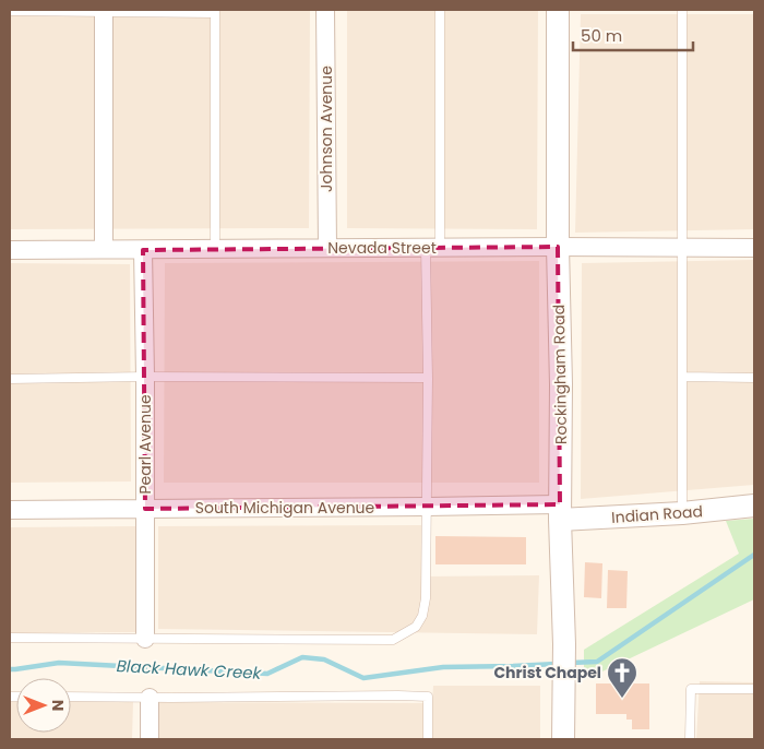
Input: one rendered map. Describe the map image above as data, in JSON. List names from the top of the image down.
{
  "streets": {
    "street": [
      "Johnson Avenue",
      "Nevada Street",
      "Rockingham Road",
      "Pearl Avenue",
      "South Michigan Avenue",
      "Indian Road"
    ]
  },
  "crossings": [
    ["Johnson Avenue", "Nevada Street"],
    ["Nevada Street", "Rockingham Road"],
    ["Nevada Street", "Pearl Avenue"],
    ["Rockingham Road", "South Michigan Avenue"],
    ["Rockingham Road", "Indian Road"],
    ["Pearl Avenue", "South Michigan Avenue"],
    ["South Michigan Avenue", "Indian Road"]
  ],
  "water": ["Black Hawk Creek"],
  "places": {
    "church": ["Christ Chapel"]
  },
  "scale_bar": "50 m",
  "north": "right"
}
